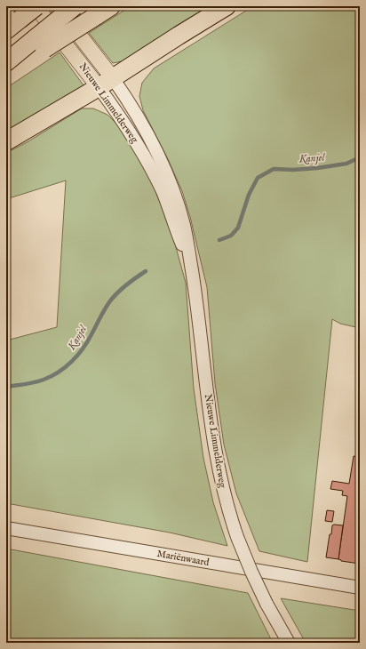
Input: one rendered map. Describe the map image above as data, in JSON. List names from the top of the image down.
{
  "streets": {
    "main road": ["Nieuwe Limmelderweg"],
    "street": ["Mariënwaard"]
  },
  "water": ["Kanjel"]
}
